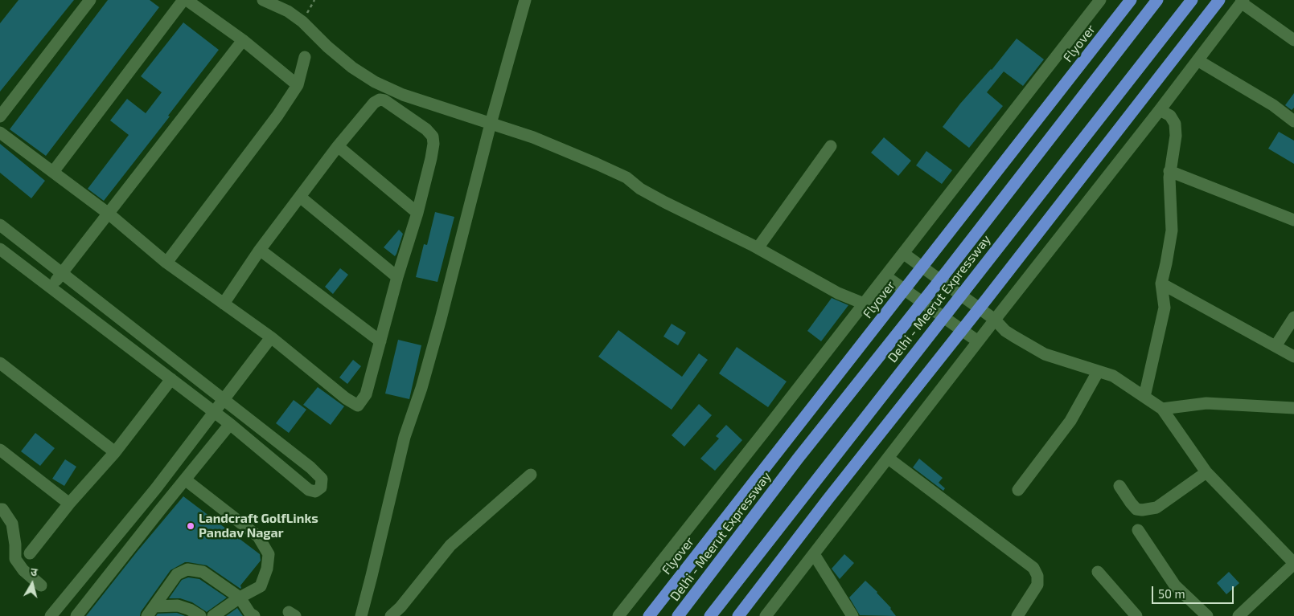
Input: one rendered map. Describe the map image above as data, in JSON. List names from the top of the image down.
{
  "streets": {
    "highway": ["Flyover", "Delhi - Meerut Expressway"]
  },
  "places": ["Landcraft GolfLinks Pandav Nagar"],
  "scale_bar": "50 m",
  "north": "top"
}
